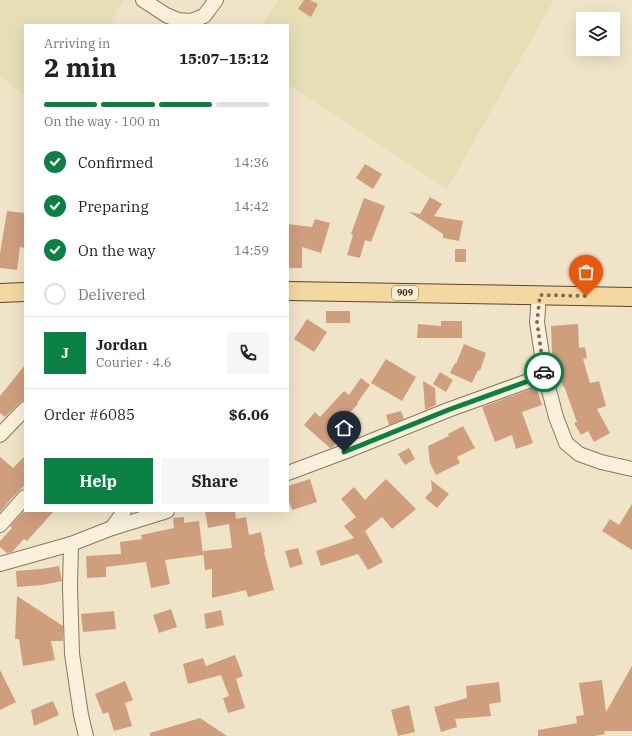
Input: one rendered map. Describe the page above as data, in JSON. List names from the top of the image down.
{
  "streets": {
    "main road": ["909"]
  },
  "page": {
    "heading": ["2 min", "Arriving in", "15:07–15:12"],
    "panel": [
      "Jordan",
      "Courier · 4.6",
      "Order #6085",
      "$6.06"
    ],
    "bar": "On the way · 100 m",
    "list": [
      ["Confirmed", "14:36"],
      ["Preparing", "14:42"],
      ["On the way", "14:59"],
      "Delivered"
    ],
    "round": "J",
    "buttons": ["Help", "Share"]
  }
}
